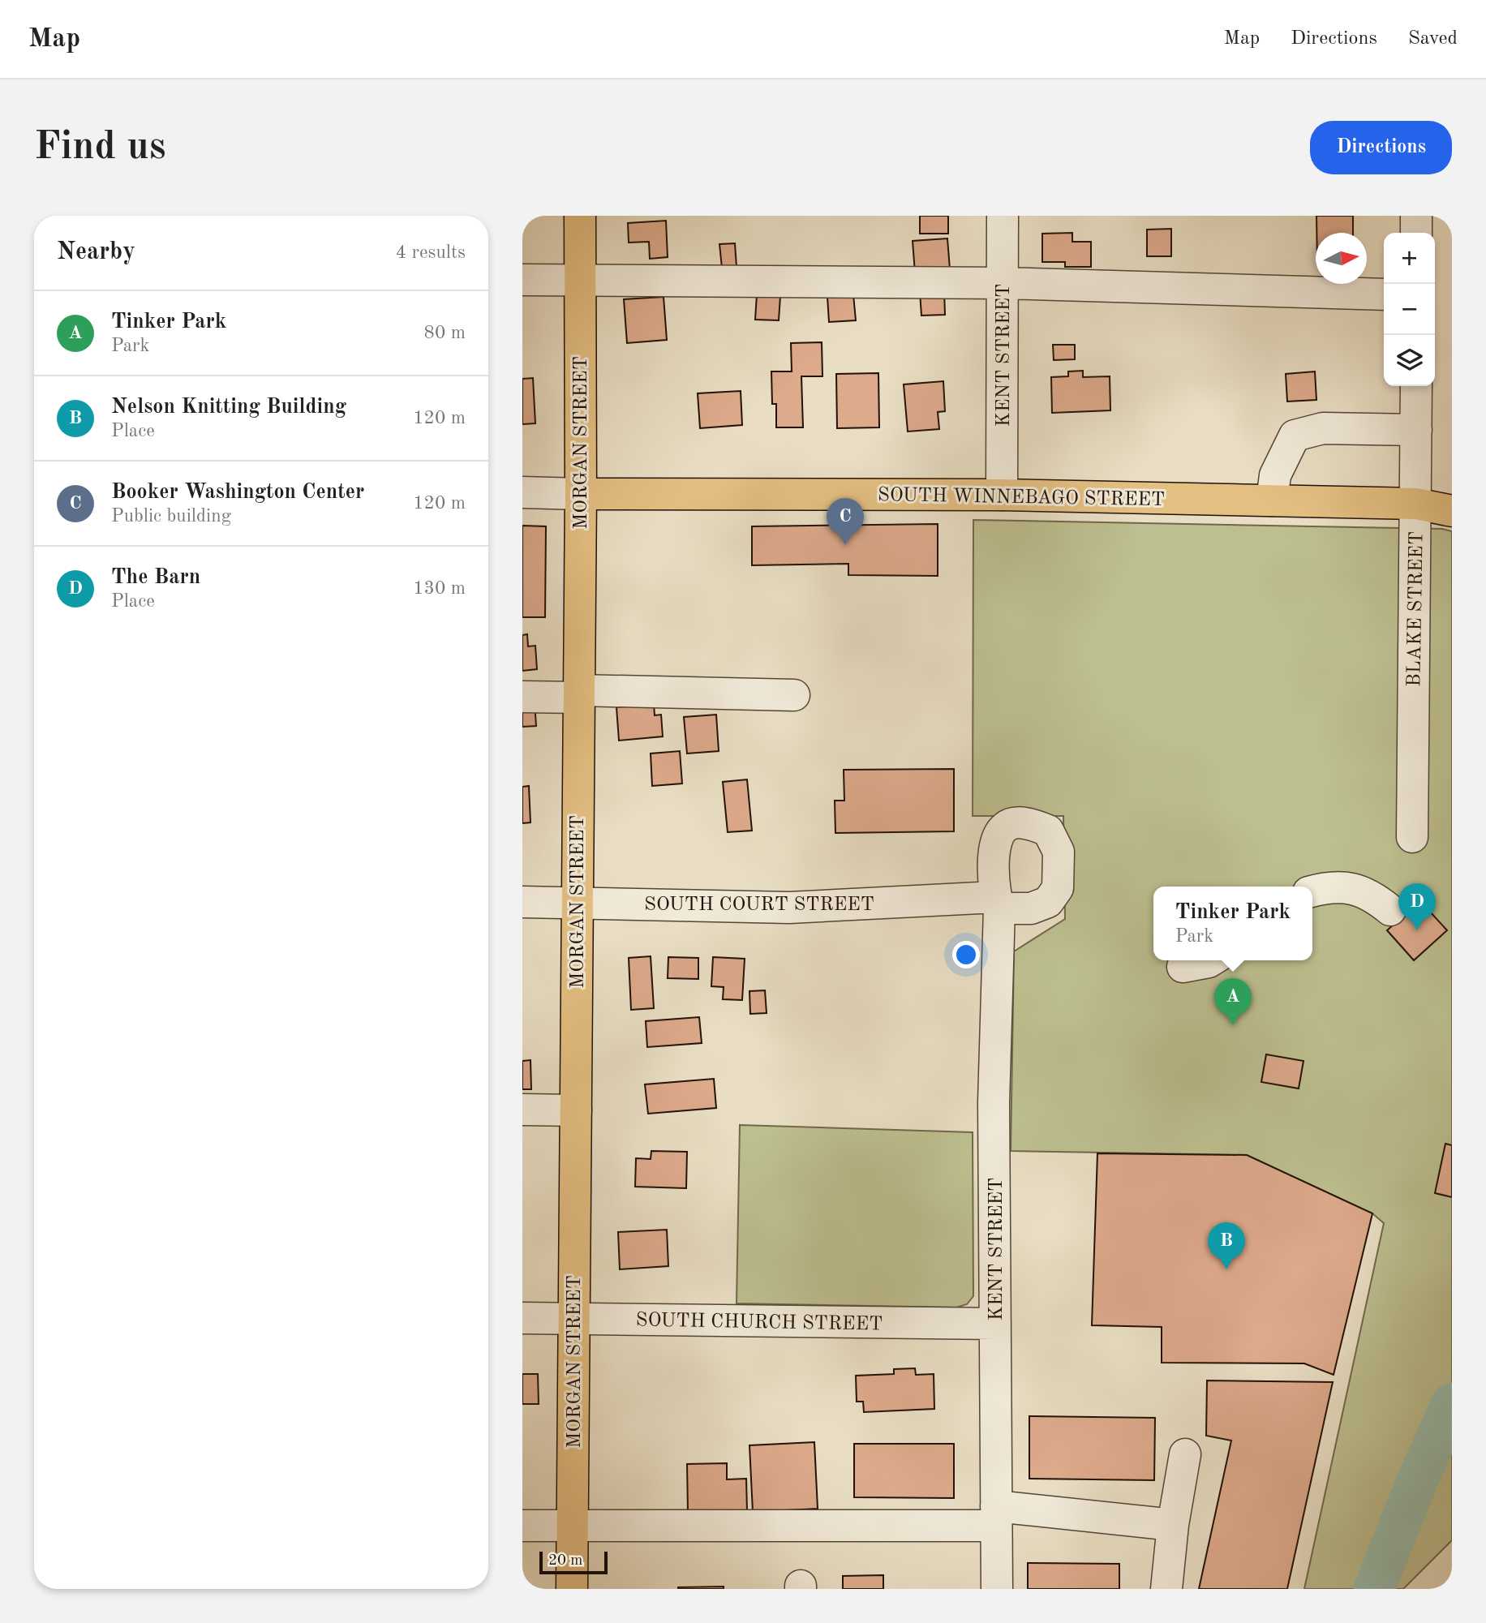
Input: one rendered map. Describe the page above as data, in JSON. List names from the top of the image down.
{
  "streets": {
    "main road": ["MORGAN STREET", "SOUTH WINNEBAGO STREET"],
    "street": [
      "KENT STREET",
      "BLAKE STREET",
      "SOUTH COURT STREET",
      "SOUTH CHURCH STREET"
    ]
  },
  "crossings": [
    ["KENT STREET", "SOUTH WINNEBAGO STREET"],
    ["KENT STREET", "SOUTH COURT STREET"],
    ["KENT STREET", "SOUTH CHURCH STREET"],
    ["MORGAN STREET", "SOUTH WINNEBAGO STREET"],
    ["MORGAN STREET", "SOUTH COURT STREET"],
    ["MORGAN STREET", "SOUTH CHURCH STREET"],
    ["SOUTH WINNEBAGO STREET", "BLAKE STREET"]
  ],
  "scale_bar": "20 m",
  "north": "right",
  "page": {
    "header": "Map",
    "nav": ["Map", "Directions", "Saved"],
    "buttons": "Directions",
    "title": "Find us",
    "heading": ["Nearby", "4 results"],
    "map_buttons": ["+", "−"],
    "list": [
      {
        "mark": "A",
        "name": "Tinker Park",
        "note": "Park",
        "value": "80 m"
      },
      {
        "mark": "B",
        "name": "Nelson Knitting Building",
        "note": "Place",
        "value": "120 m"
      },
      {
        "mark": "C",
        "name": "Booker Washington Center",
        "note": "Public building",
        "value": "120 m"
      },
      {
        "mark": "D",
        "name": "The Barn",
        "note": "Place",
        "value": "130 m"
      }
    ],
    "pins": [
      "C",
      "D",
      "A",
      "B"
    ],
    "popup": ["Tinker Park", "Park"],
    "scale": "20 m"
  }
}
